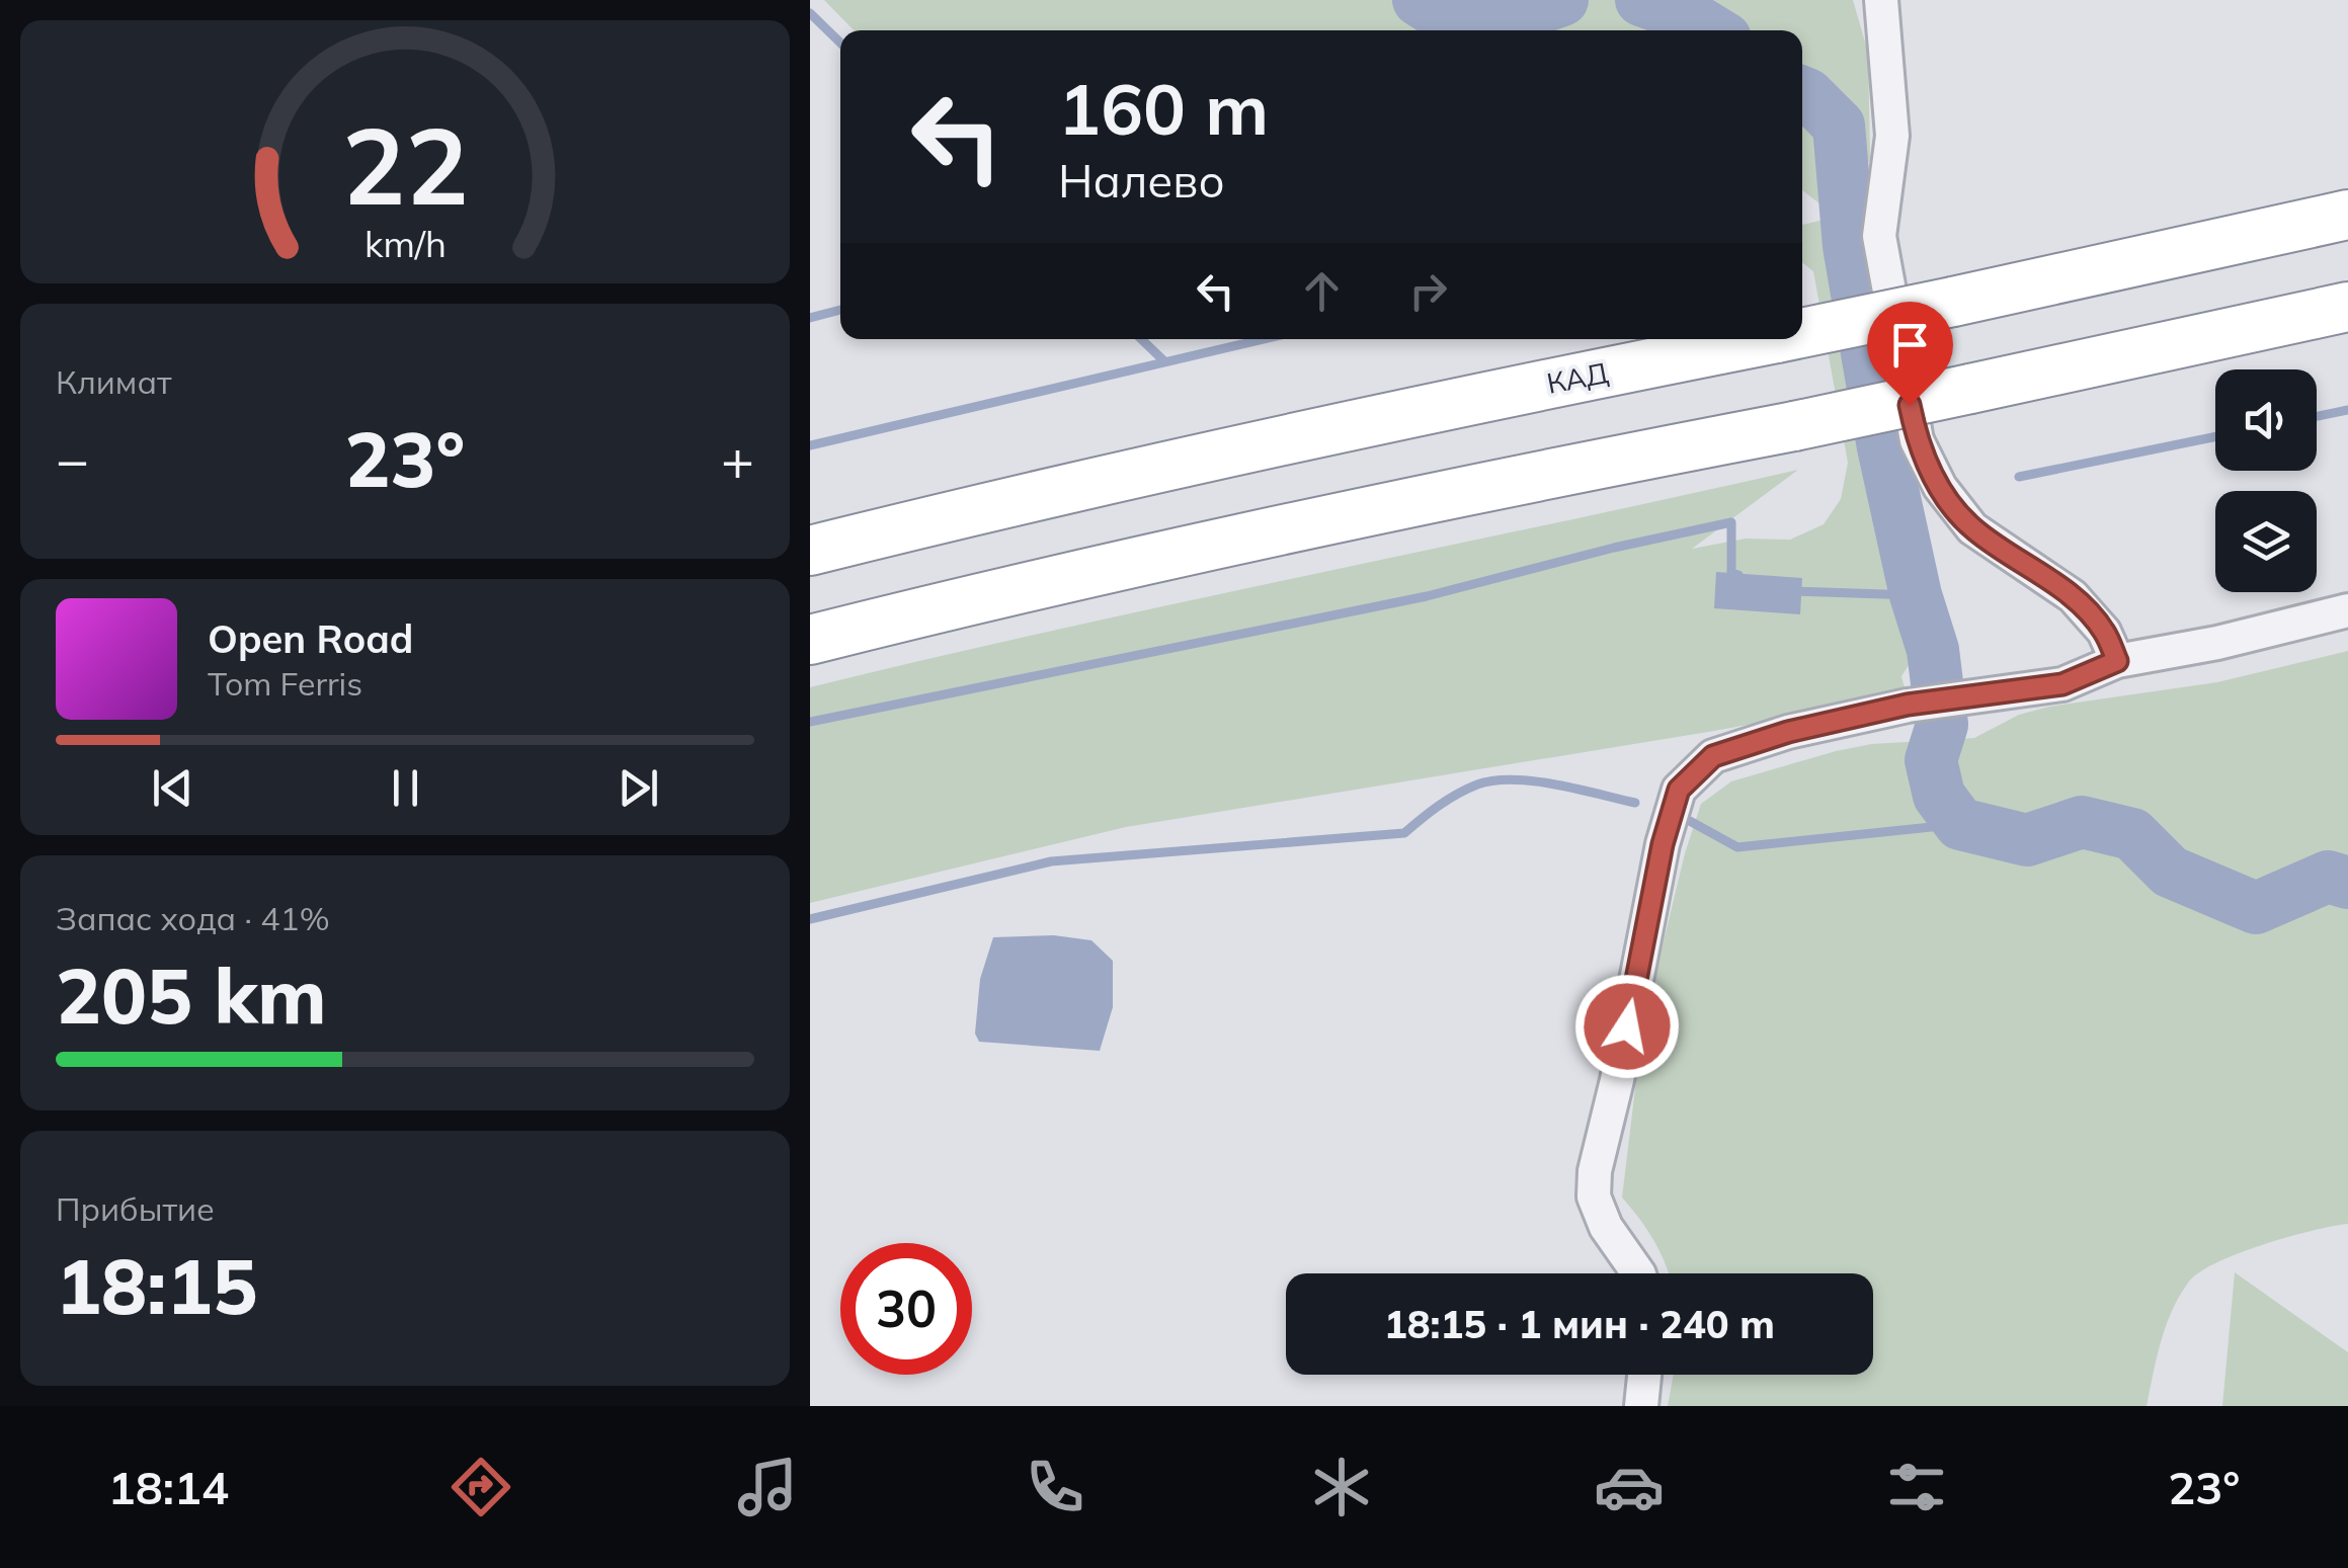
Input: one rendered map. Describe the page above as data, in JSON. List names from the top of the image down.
{
  "streets": {
    "highway": ["КАД"]
  },
  "page": {
    "turn": ["160 m", "Налево"],
    "tile": [
      "Климат",
      ["Запас хода · 41%", "205 km"],
      ["Прибытие", "18:15"]
    ],
    "heat": ["−", "23°", "+"],
    "song": ["Open Road", "Tom Ferris"],
    "limit": "30",
    "trip": "18:15 · 1 мин · 240 m",
    "tabs": ["18:14", "23°"],
    "gauge": ["22", "km/h"]
  }
}
